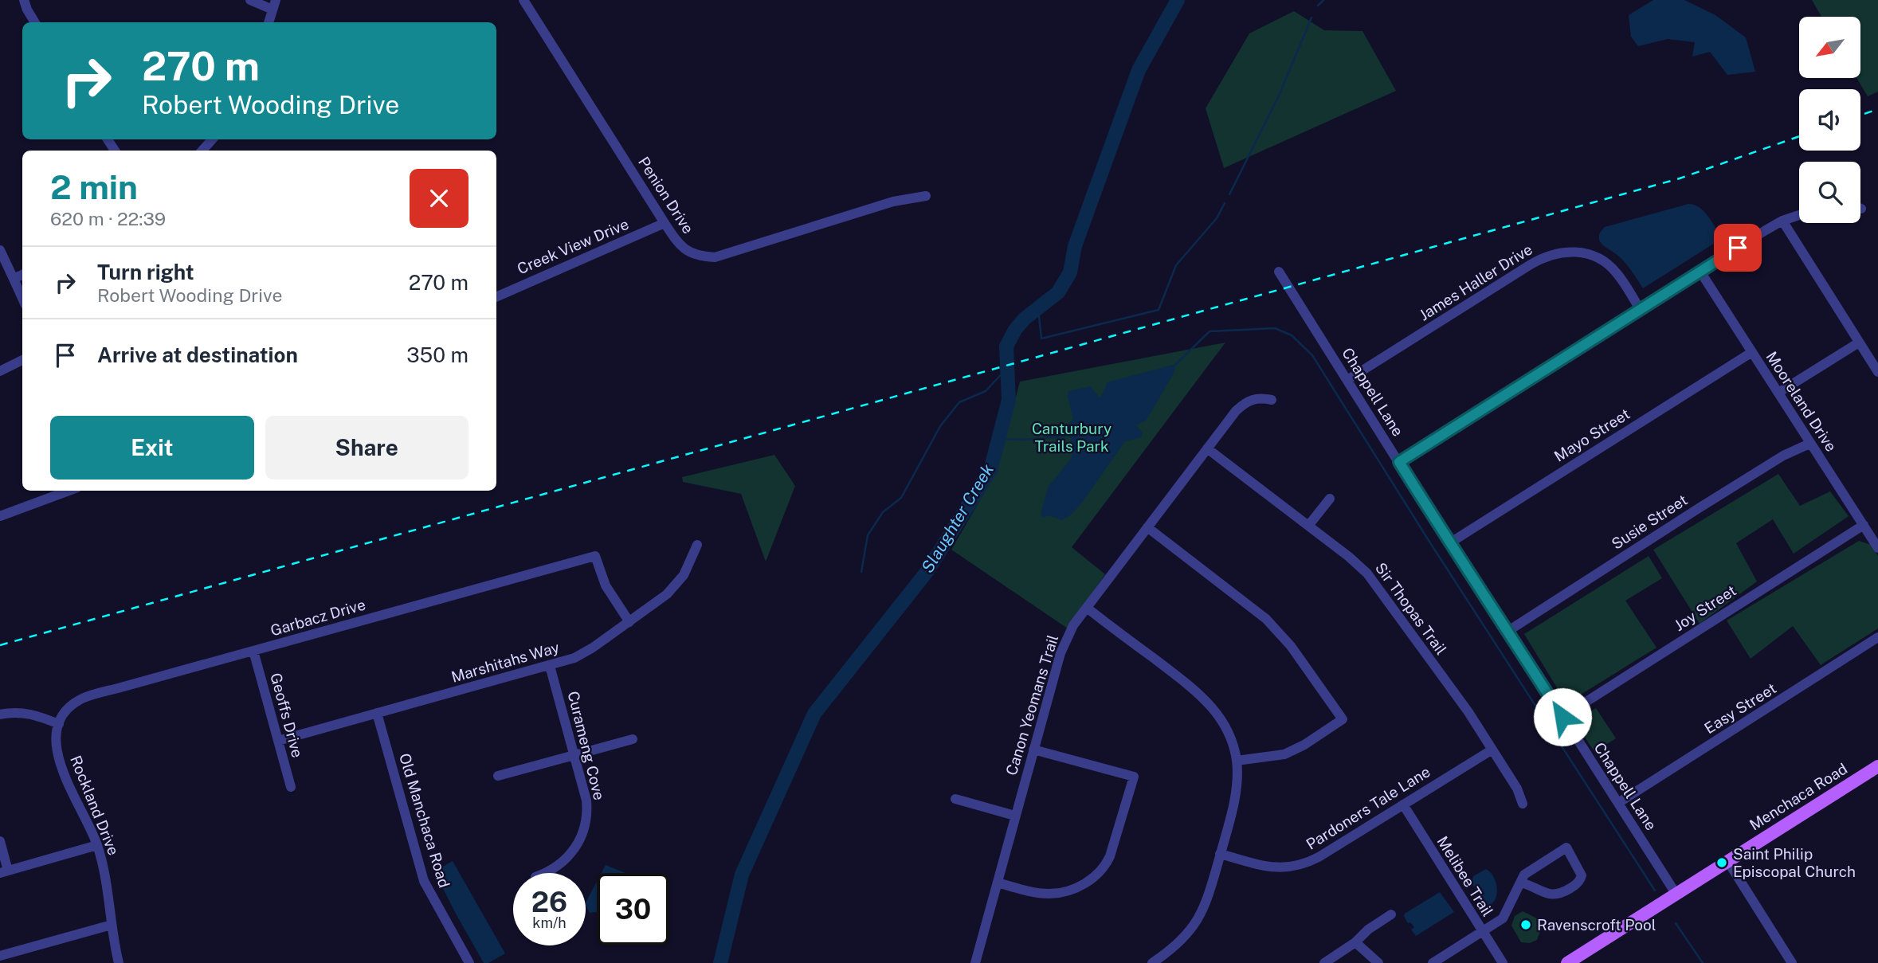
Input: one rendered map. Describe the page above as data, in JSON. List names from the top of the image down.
{
  "streets": {
    "main road": ["Menchaca Road"],
    "street": [
      "Penion Drive",
      "Creek View Drive",
      "James Haller Drive",
      "Chappell Lane",
      "Mooreland Drive",
      "Mayo Street",
      "Susie Street",
      "Joy Street",
      "Sir Thopas Trail",
      "Garbacz Drive",
      "Marshitahs Way",
      "Canon Yeomans Trail",
      "Easy Street",
      "Geoffs Drive",
      "Curameng Cove",
      "Rockland Drive",
      "Pardoners Tale Lane",
      "Old Manchaca Road",
      "Melibee Trail"
    ]
  },
  "crossings": [
    ["Penion Drive", "Creek View Drive"],
    ["James Haller Drive", "Chappell Lane"],
    ["Chappell Lane", "Mayo Street"],
    ["Chappell Lane", "Susie Street"],
    ["Chappell Lane", "Joy Street"],
    ["Chappell Lane", "Easy Street"],
    ["Chappell Lane", "Menchaca Road"],
    ["Mooreland Drive", "Mayo Street"],
    ["Mooreland Drive", "Susie Street"],
    ["Mooreland Drive", "Joy Street"],
    ["Sir Thopas Trail", "Canon Yeomans Trail"],
    ["Sir Thopas Trail", "Pardoners Tale Lane"],
    ["Garbacz Drive", "Marshitahs Way"],
    ["Garbacz Drive", "Geoffs Drive"],
    ["Garbacz Drive", "Rockland Drive"],
    ["Marshitahs Way", "Geoffs Drive"],
    ["Marshitahs Way", "Curameng Cove"],
    ["Marshitahs Way", "Old Manchaca Road"],
    ["Pardoners Tale Lane", "Melibee Trail"]
  ],
  "water": ["Slaughter Creek"],
  "parks": ["Canturbury Trails Park"],
  "places": ["Saint Philip Episcopal Church", "Ravenscroft Pool"],
  "north": "bottom left",
  "page": {
    "turn": ["270 m", "Robert Wooding Drive"],
    "heading": ["2 min", "620 m · 22:39"],
    "list": [
      {
        "name": "Turn right",
        "note": "Robert Wooding Drive",
        "value": "270 m"
      },
      {
        "name": "Arrive at destination",
        "value": "350 m"
      }
    ],
    "buttons": ["Exit", "Share"],
    "speed": "26 km/h",
    "limit": "30"
  }
}
